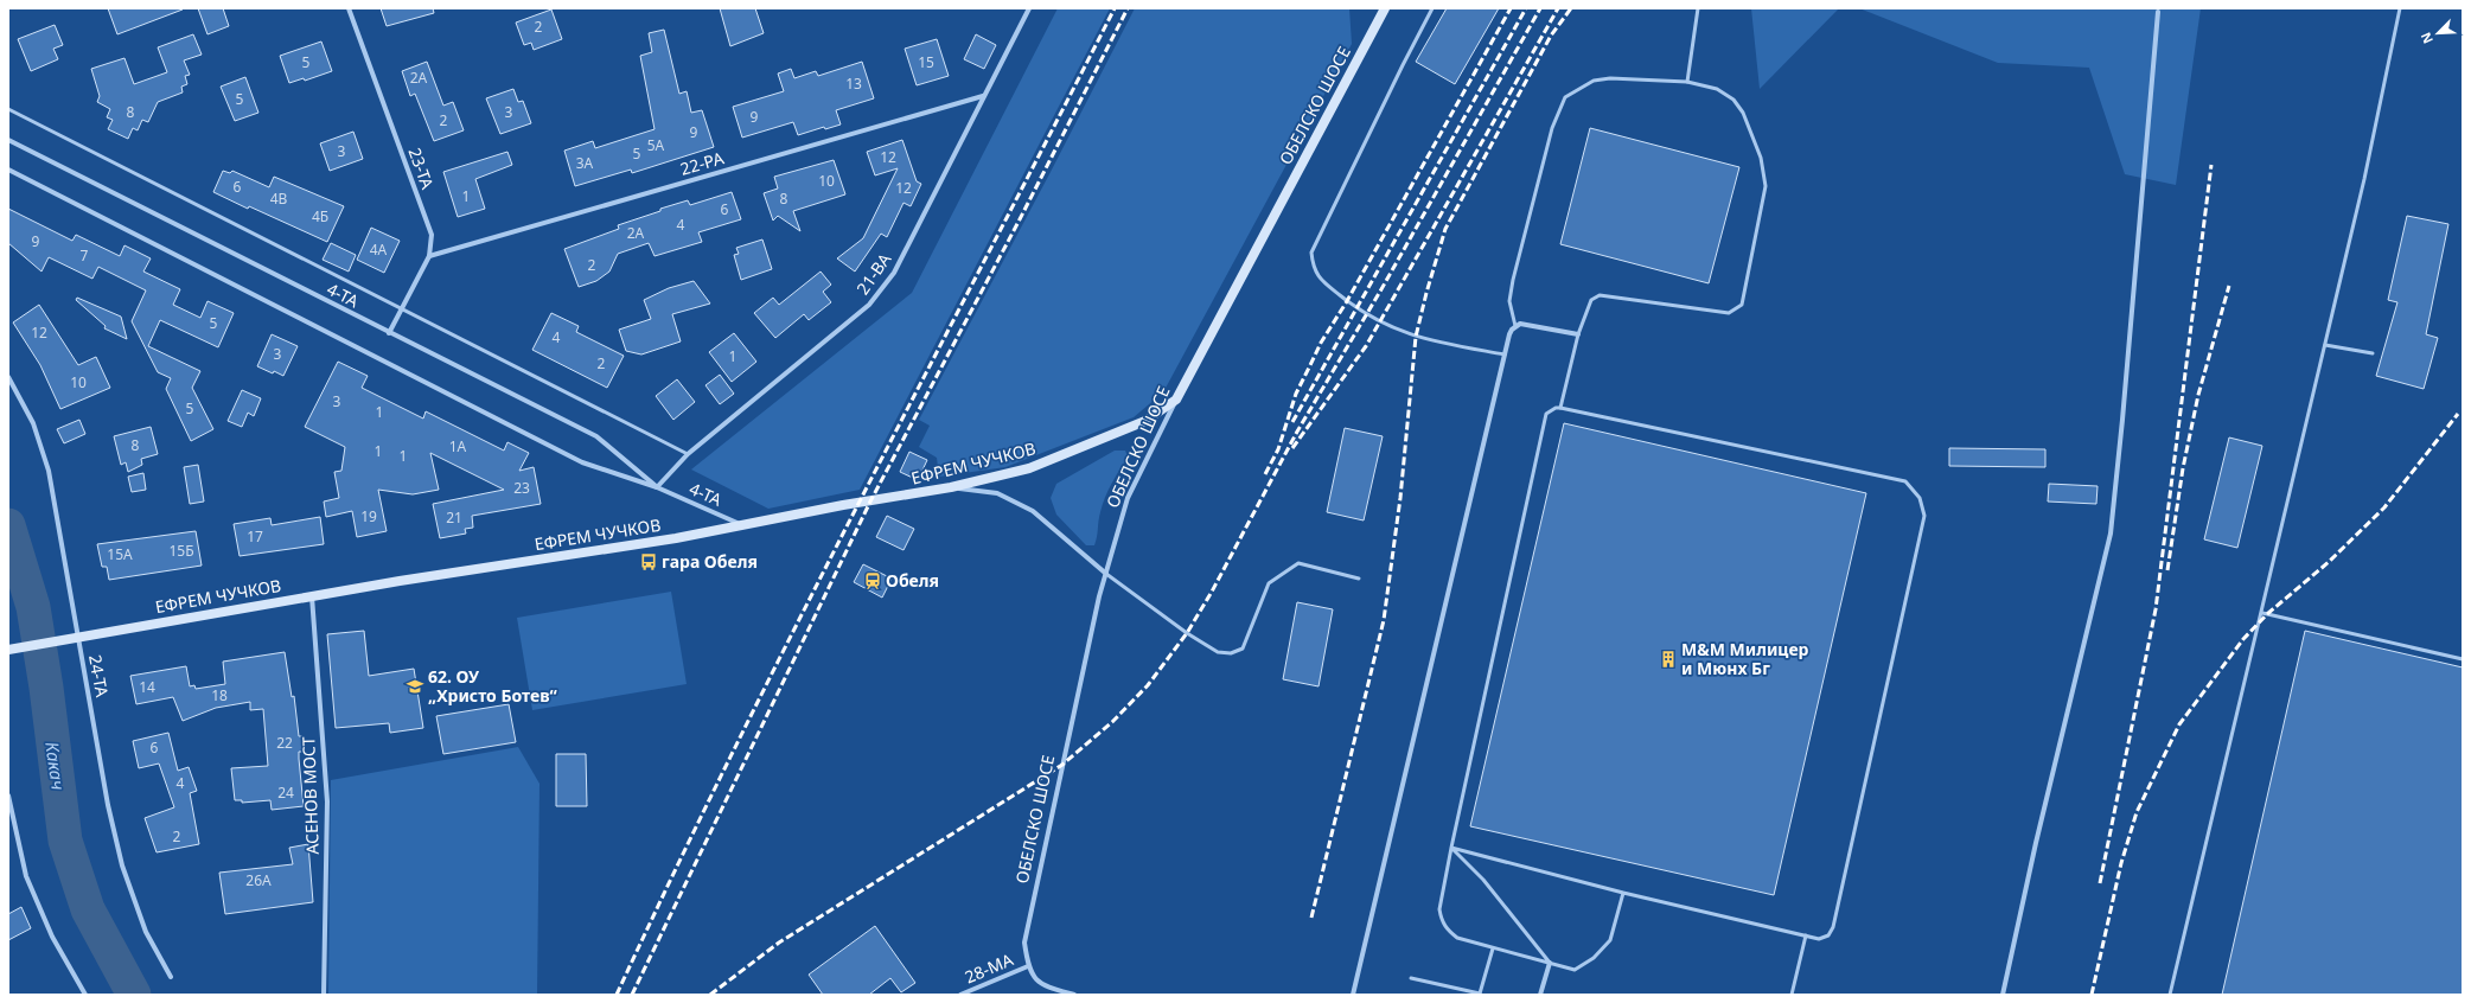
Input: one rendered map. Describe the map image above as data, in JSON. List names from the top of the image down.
{
  "streets": {
    "street": [
      "ОБЕЛСКО ШОСЕ",
      "22-РА",
      "23-ТА",
      "21-ВА",
      "4-ТА",
      "ЕФРЕМ ЧУЧКОВ",
      "24-ТА",
      "АСЕНОВ МОСТ",
      "28-МА"
    ]
  },
  "crossings": [
    ["ОБЕЛСКО ШОСЕ", "ЕФРЕМ ЧУЧКОВ"],
    ["ОБЕЛСКО ШОСЕ", "28-МА"],
    ["22-РА", "23-ТА"],
    ["22-РА", "21-ВА"],
    ["23-ТА", "4-ТА"],
    ["21-ВА", "4-ТА"],
    ["4-ТА", "ЕФРЕМ ЧУЧКОВ"],
    ["ЕФРЕМ ЧУЧКОВ", "24-ТА"],
    ["ЕФРЕМ ЧУЧКОВ", "АСЕНОВ МОСТ"]
  ],
  "water": ["Какач"],
  "places": {
    "bus stop": ["гара Обеля"],
    "station": ["Обеля"],
    "building": ["М&M Mилицер и Мюнх Бг"],
    "school or university": ["62. ОУ „Христо Ботев“"]
  },
  "house_numbers": [
    "2",
    "5",
    "15",
    "2А",
    "13",
    "5",
    "8",
    "3",
    "9",
    "2",
    "9",
    "5А",
    "3",
    "5",
    "12",
    "3А",
    "10",
    "6",
    "12",
    "1",
    "4В",
    "8",
    "6",
    "4Б",
    "4",
    "2А",
    "9",
    "4А",
    "7",
    "2",
    "5",
    "12",
    "4",
    "3",
    "1",
    "2",
    "10",
    "3",
    "5",
    "1",
    "8",
    "1А",
    "1",
    "1",
    "23",
    "19",
    "21",
    "17",
    "15Б",
    "15А",
    "14",
    "18",
    "22",
    "6",
    "4",
    "24",
    "2",
    "26А"
  ],
  "north": "bottom left"
}
